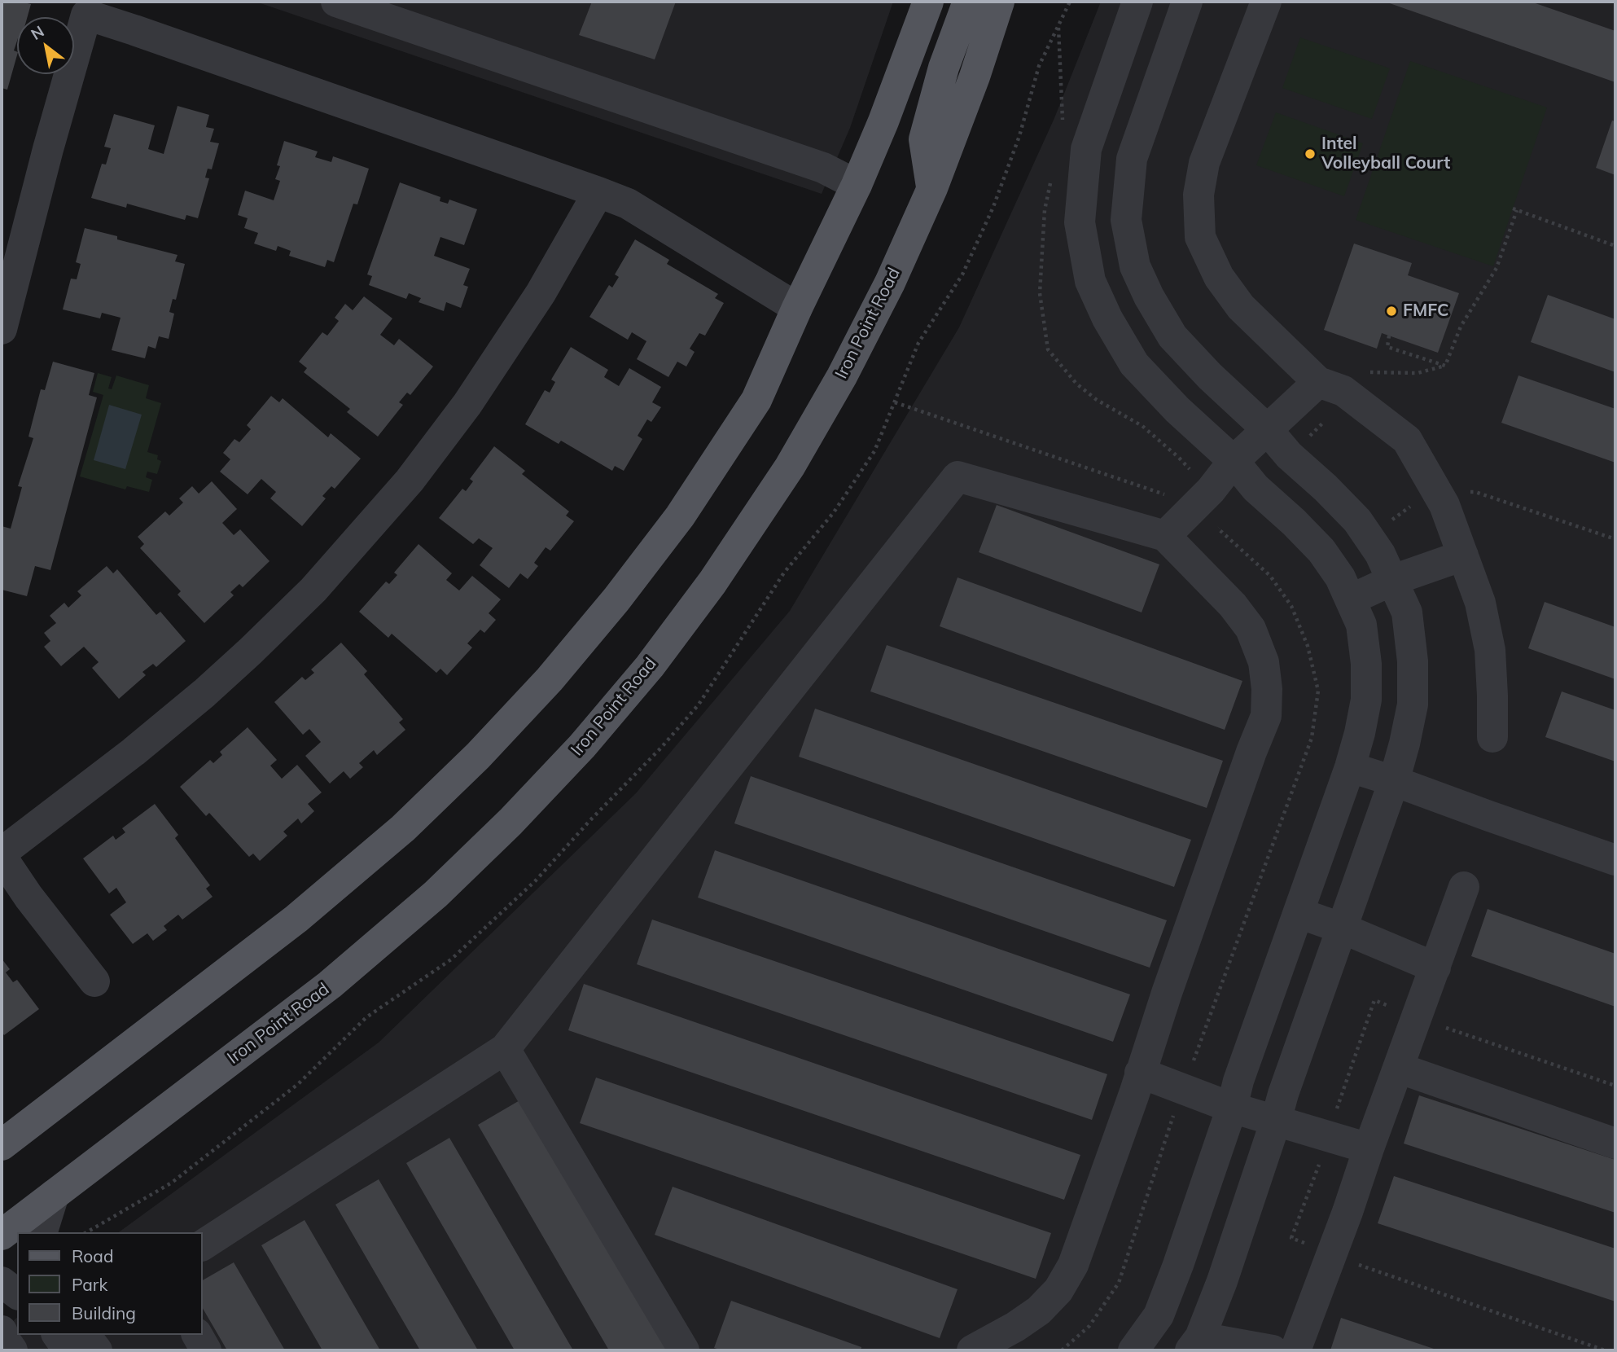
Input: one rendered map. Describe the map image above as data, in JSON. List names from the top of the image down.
{
  "streets": {
    "main road": ["Iron Point Road"]
  },
  "places": ["Intel Volleyball Court", "FMFC"],
  "legend": ["Road", "Park", "Building"],
  "north": "top left"
}
